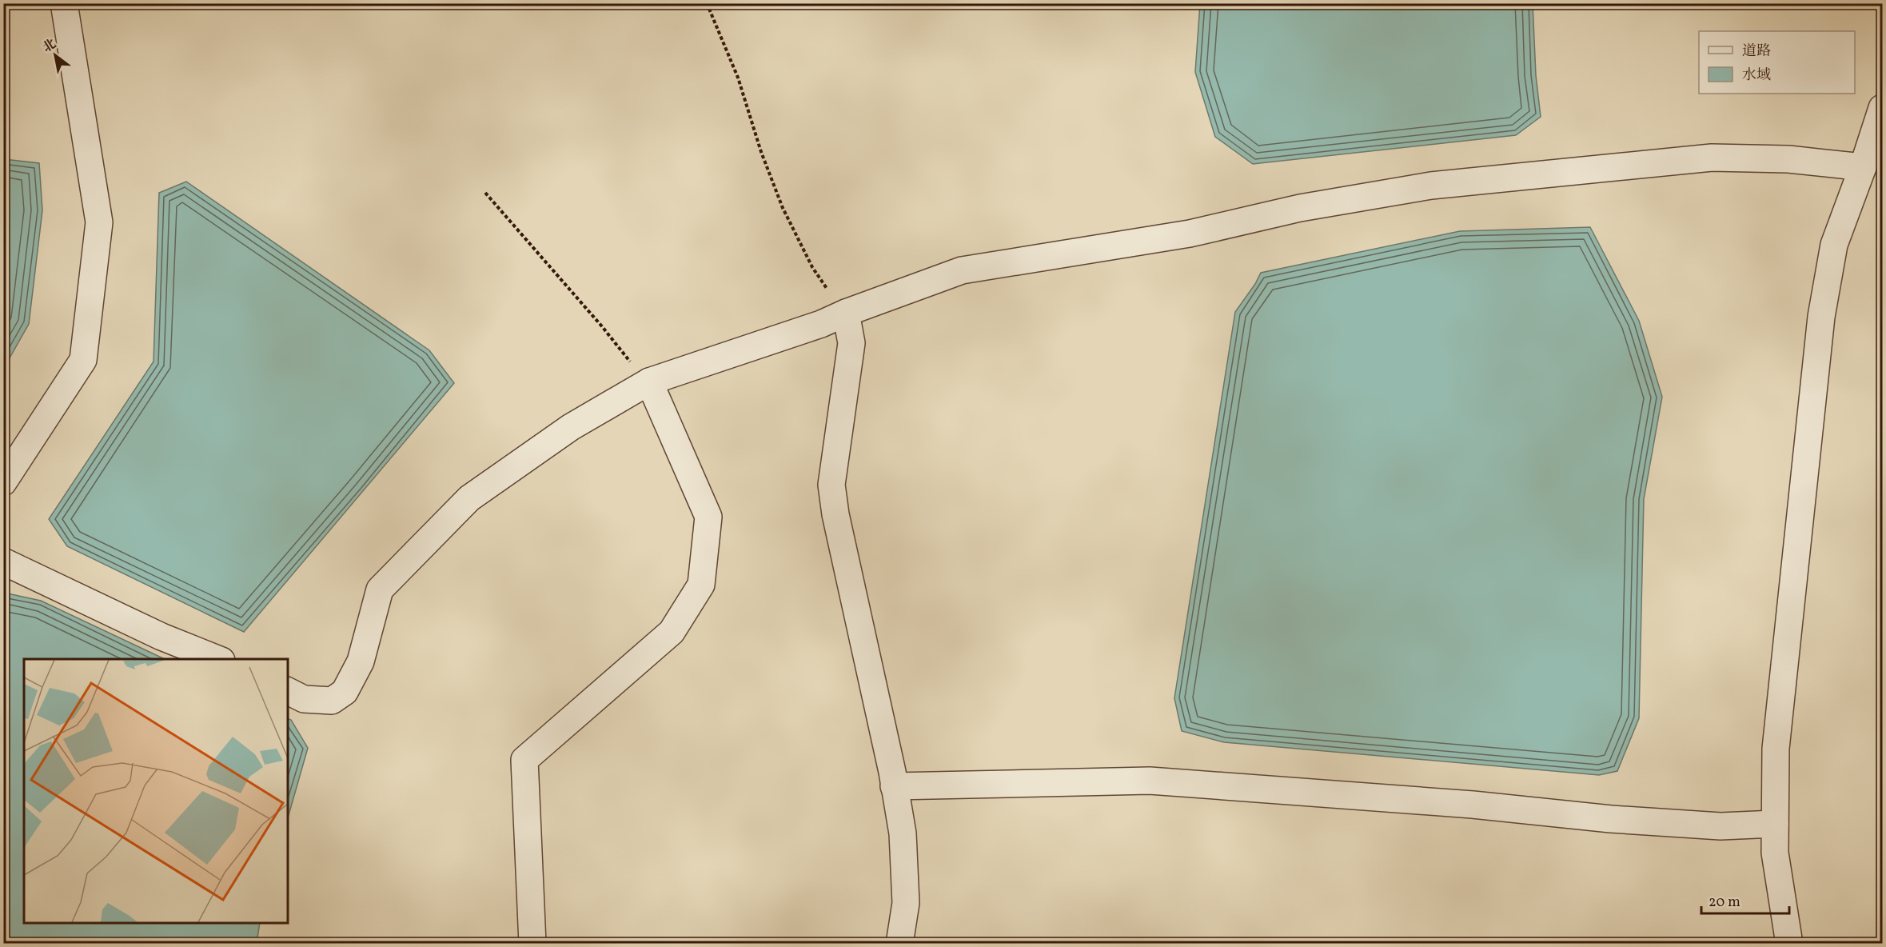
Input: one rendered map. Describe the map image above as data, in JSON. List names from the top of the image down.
{
  "legend": ["道路", "水域"],
  "scale_bar": "20 m",
  "north": "top left"
}
